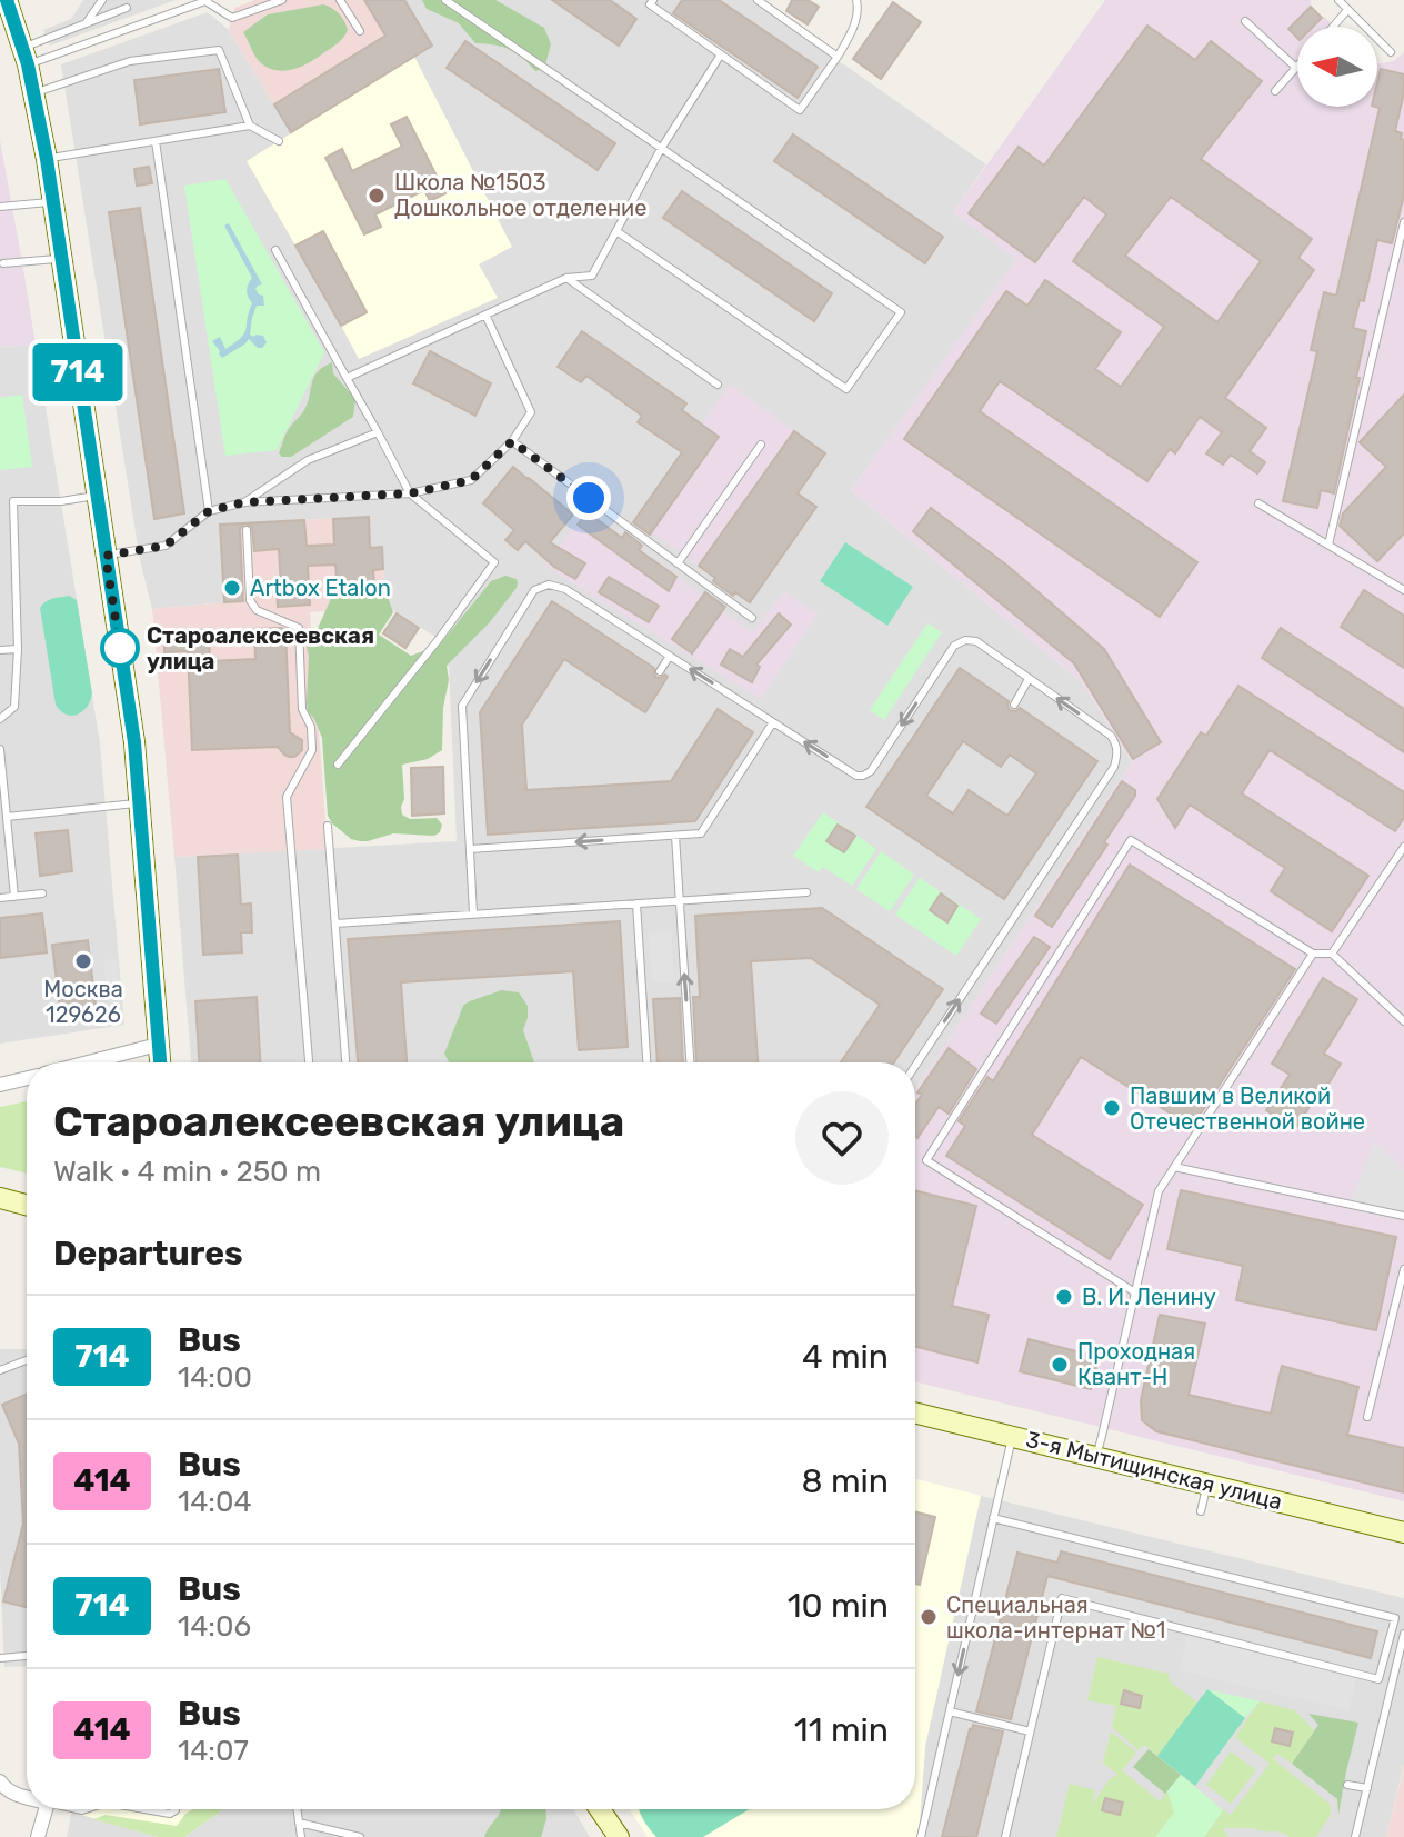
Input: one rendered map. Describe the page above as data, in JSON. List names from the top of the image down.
{
  "streets": {
    "street": ["3-я Мытищинская улица"]
  },
  "places": [
    "Школа №1503 Дошкольное отделение",
    "Artbox Etalon",
    "Староалексеевская улица",
    "Москва 129626",
    "Павшим в Великой Отечественной войне",
    "В. И. Ленину",
    "Проходная Квант-Н",
    "Специальная школа-интернат №1"
  ],
  "lines": ["bus line 714"],
  "north": "left",
  "page": {
    "on_map": "714",
    "heading": [
      ["Староалексеевская улица", "Walk · 4 min · 250 m"],
      "Departures"
    ],
    "list": [
      {
        "mark": "714",
        "name": "Bus",
        "note": "14:00",
        "value": "4 min"
      },
      {
        "mark": "414",
        "name": "Bus",
        "note": "14:04",
        "value": "8 min"
      },
      {
        "mark": "714",
        "name": "Bus",
        "note": "14:06",
        "value": "10 min"
      },
      {
        "mark": "414",
        "name": "Bus",
        "note": "14:07",
        "value": "11 min"
      }
    ]
  }
}
